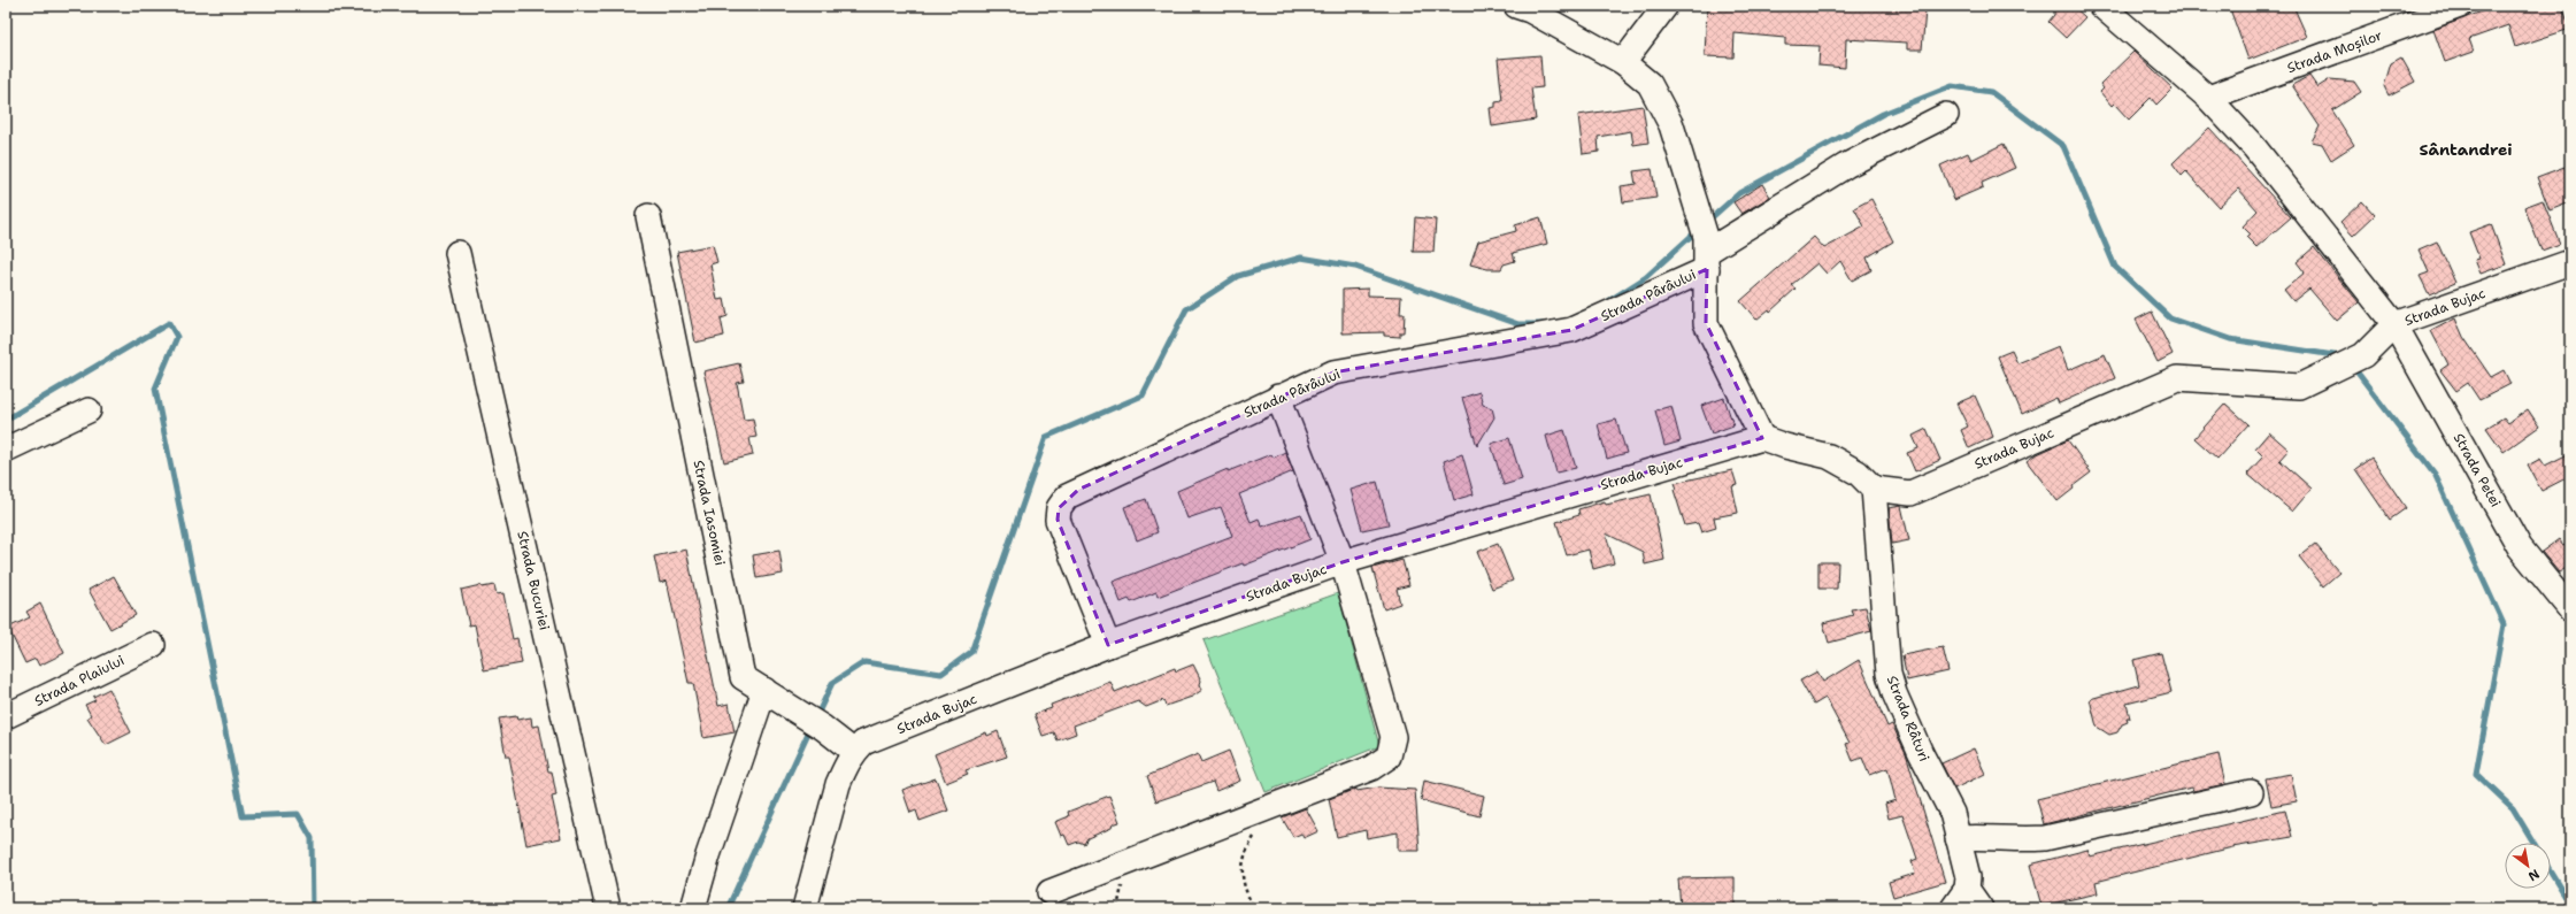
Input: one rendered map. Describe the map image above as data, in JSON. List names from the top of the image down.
{
  "streets": {
    "street": [
      "Strada Moșilor",
      "Strada Pârâului",
      "Strada Bujac",
      "Strada Petei",
      "Strada Iasomiei",
      "Strada Bucuriei",
      "Strada Plaiului",
      "Strada Râturi"
    ]
  },
  "crossings": [
    ["Strada Moșilor", "Strada Petei"],
    ["Strada Pârâului", "Strada Bujac"],
    ["Strada Bujac", "Strada Petei"],
    ["Strada Bujac", "Strada Iasomiei"],
    ["Strada Bujac", "Strada Râturi"]
  ],
  "districts": ["Sântandrei"],
  "north": "bottom right"
}
